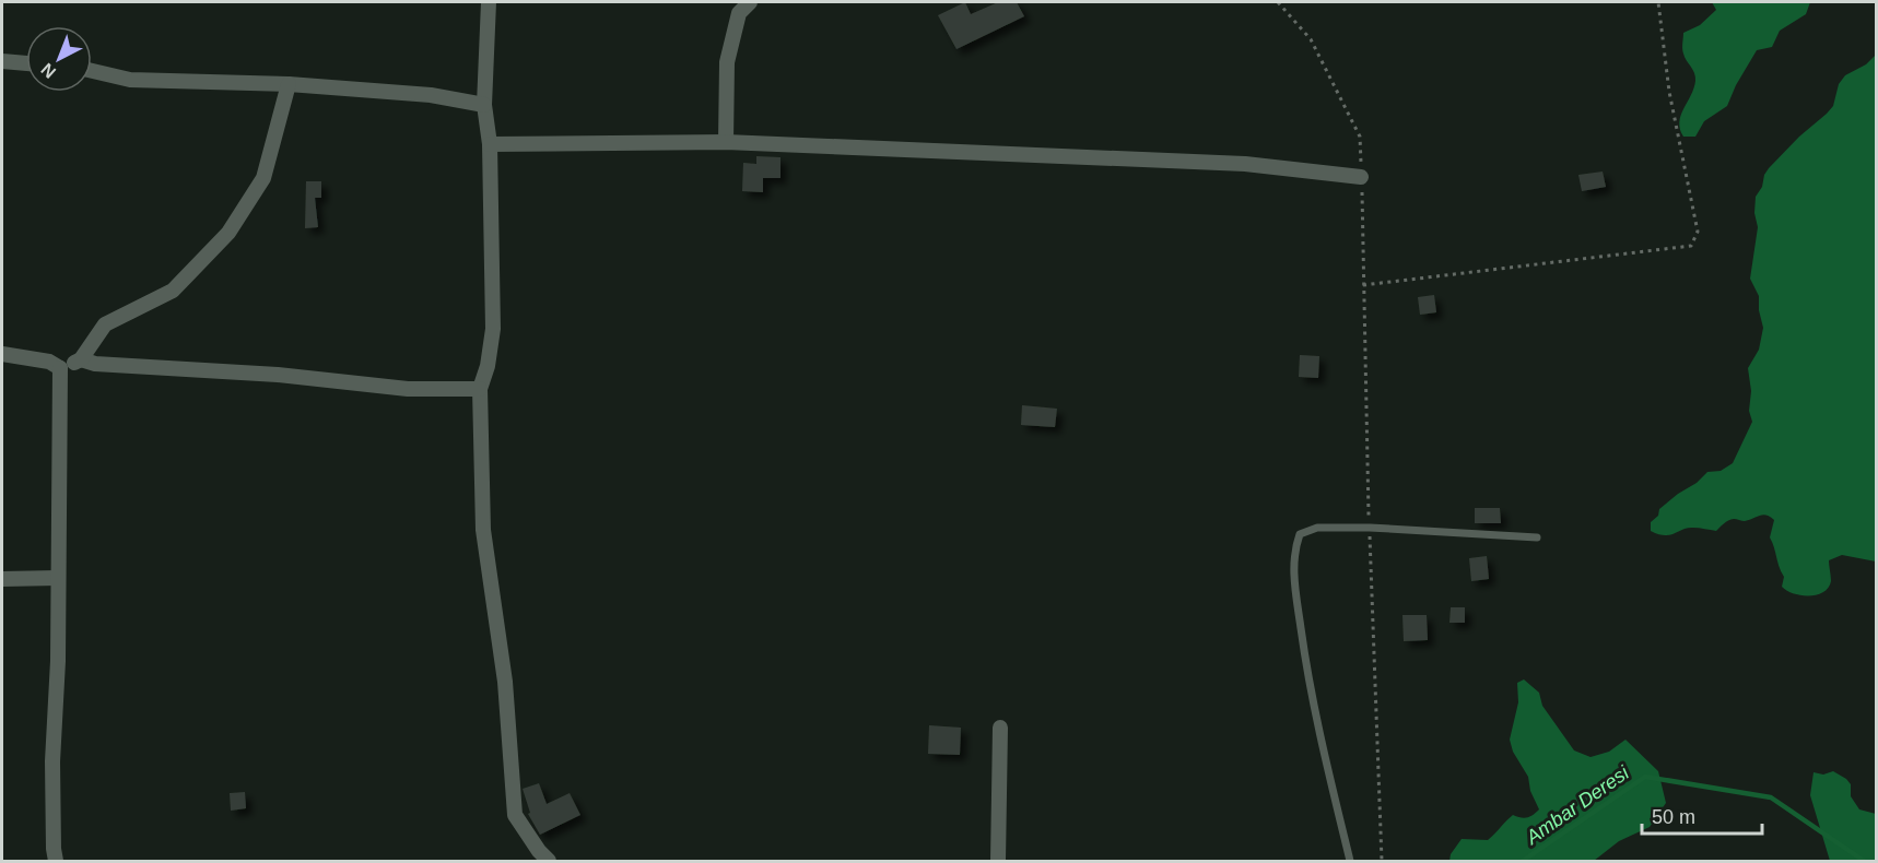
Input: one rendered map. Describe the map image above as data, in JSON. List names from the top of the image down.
{
  "water": ["Ambar Deresi"],
  "scale_bar": "50 m",
  "north": "bottom left"
}
